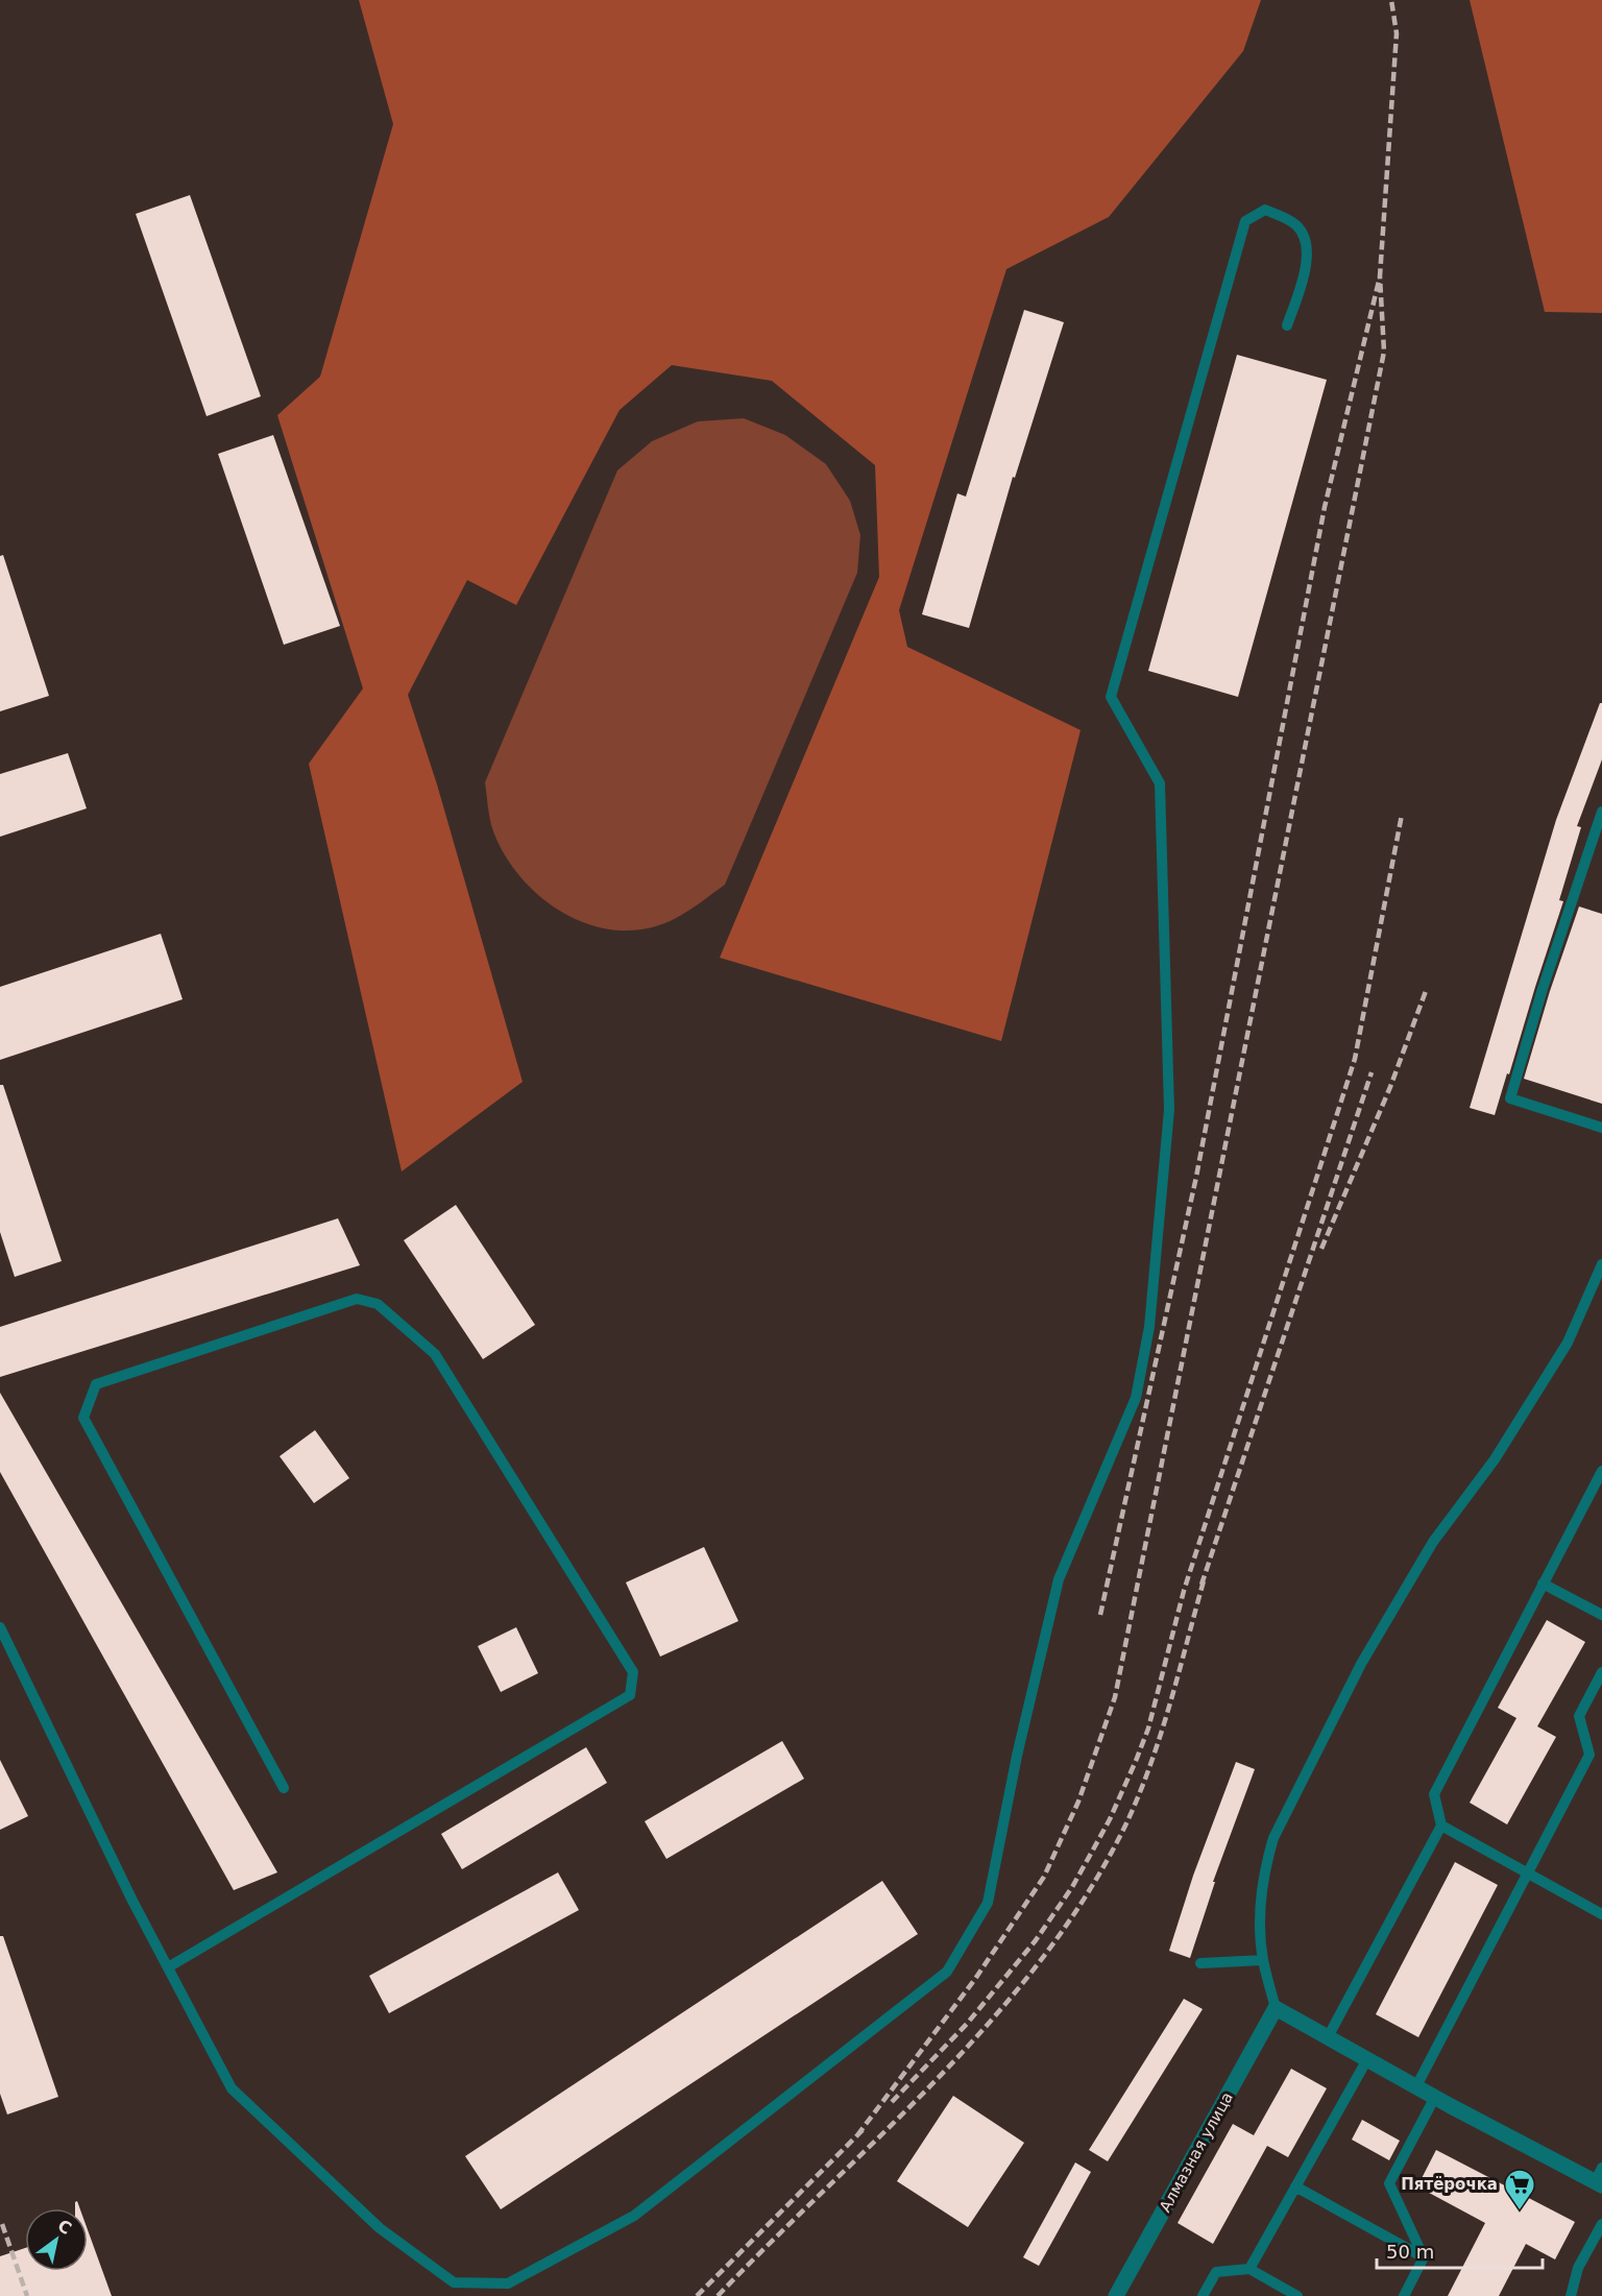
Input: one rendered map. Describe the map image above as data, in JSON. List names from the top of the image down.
{
  "streets": {
    "street": ["Алмазная улица"]
  },
  "places": {
    "supermarket": ["Пятёрочка"]
  },
  "scale_bar": "50 m",
  "north": "top right"
}
